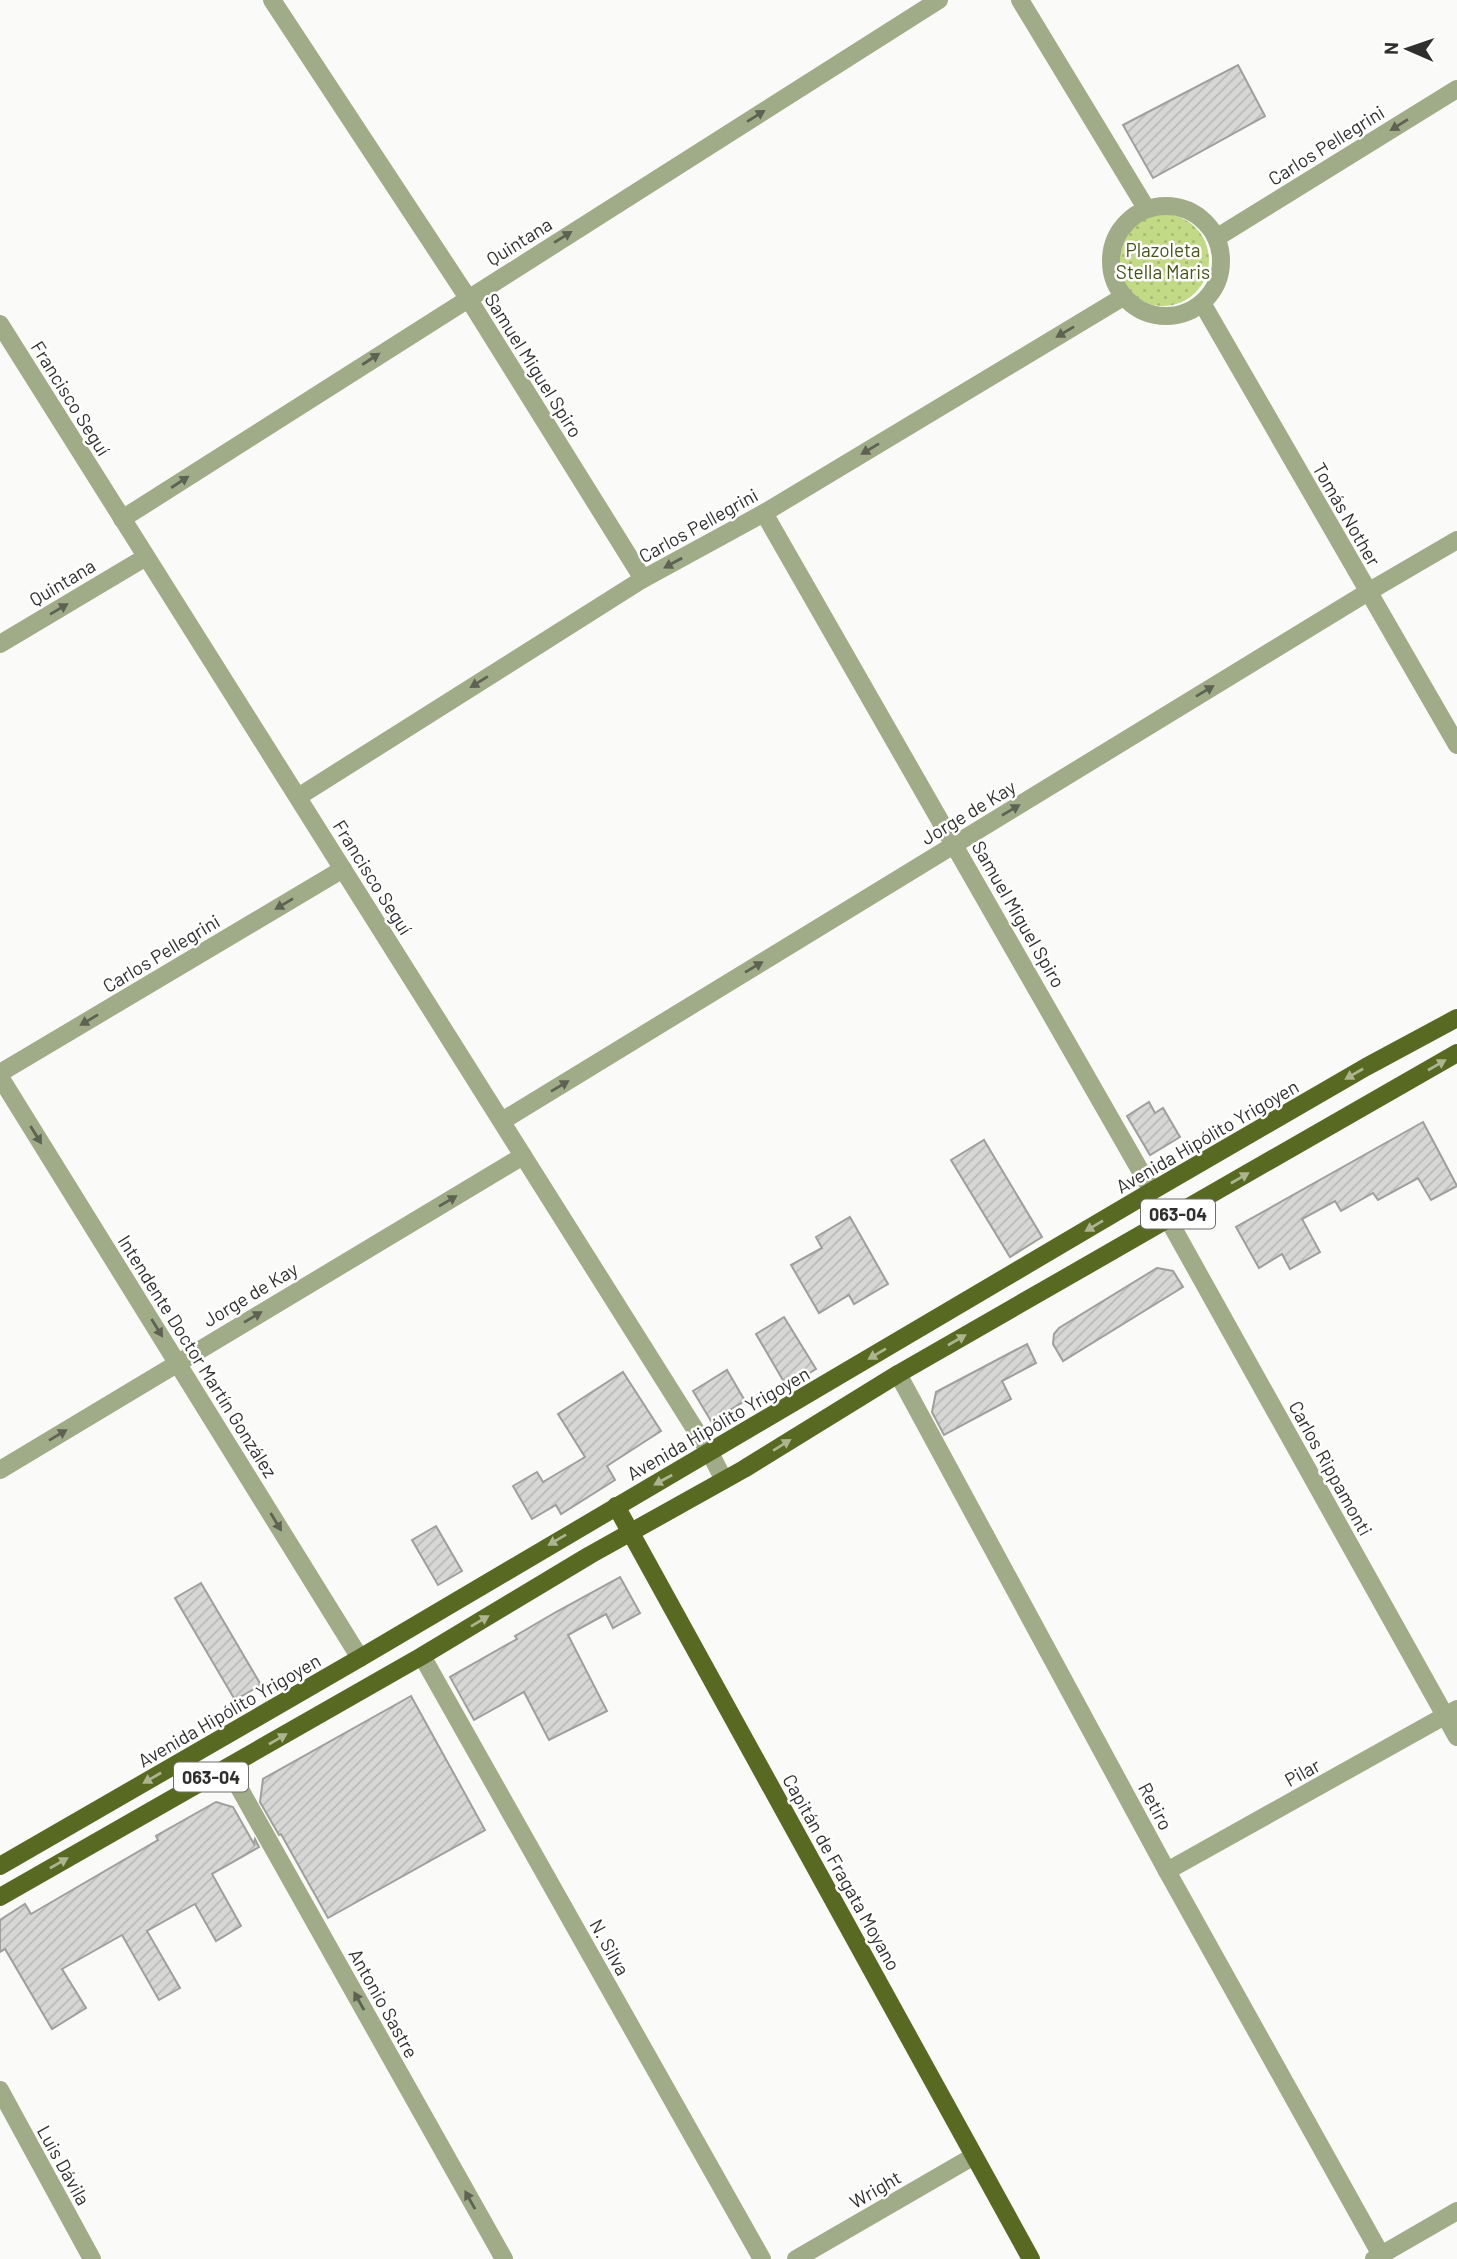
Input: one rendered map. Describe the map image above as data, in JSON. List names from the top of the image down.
{
  "streets": {
    "main road": ["Avenida Hipólito Yrigoyen", "063-04", "Capitán de Fragata Moyano"],
    "street": [
      "Carlos Pellegrini",
      "Quintana",
      "Samuel Miguel Spiro",
      "Francisco Seguí",
      "Tomás Nother",
      "Jorge de Kay",
      "Intendente Doctor Martín González",
      "Carlos Rippamonti",
      "Pilar",
      "Retiro",
      "N. Silva",
      "Antonio Sastre",
      "Luis Dávila",
      "Wright"
    ]
  },
  "crossings": [
    ["Carlos Pellegrini", "Samuel Miguel Spiro"],
    ["Carlos Pellegrini", "Francisco Seguí"],
    ["Carlos Pellegrini", "Tomás Nother"],
    ["Carlos Pellegrini", "Intendente Doctor Martín González"],
    ["Quintana", "Samuel Miguel Spiro"],
    ["Quintana", "Francisco Seguí"],
    ["Samuel Miguel Spiro", "Jorge de Kay"],
    ["Samuel Miguel Spiro", "Avenida Hipólito Yrigoyen"],
    ["Francisco Seguí", "Jorge de Kay"],
    ["Francisco Seguí", "Avenida Hipólito Yrigoyen"],
    ["Tomás Nother", "Jorge de Kay"],
    ["Jorge de Kay", "Intendente Doctor Martín González"],
    ["Avenida Hipólito Yrigoyen", "Intendente Doctor Martín González"],
    ["Avenida Hipólito Yrigoyen", "Capitán de Fragata Moyano"],
    ["063-04", "Carlos Rippamonti"],
    ["063-04", "Retiro"],
    ["063-04", "Capitán de Fragata Moyano"],
    ["063-04", "N. Silva"],
    ["063-04", "Antonio Sastre"],
    ["Carlos Rippamonti", "Pilar"],
    ["Pilar", "Retiro"],
    ["Capitán de Fragata Moyano", "Wright"]
  ],
  "one_way": [
    "Carlos Pellegrini",
    "Quintana",
    "Jorge de Kay",
    "Intendente Doctor Martín González",
    "Antonio Sastre"
  ],
  "parks": ["Plazoleta Stella Maris"],
  "north": "left"
}
